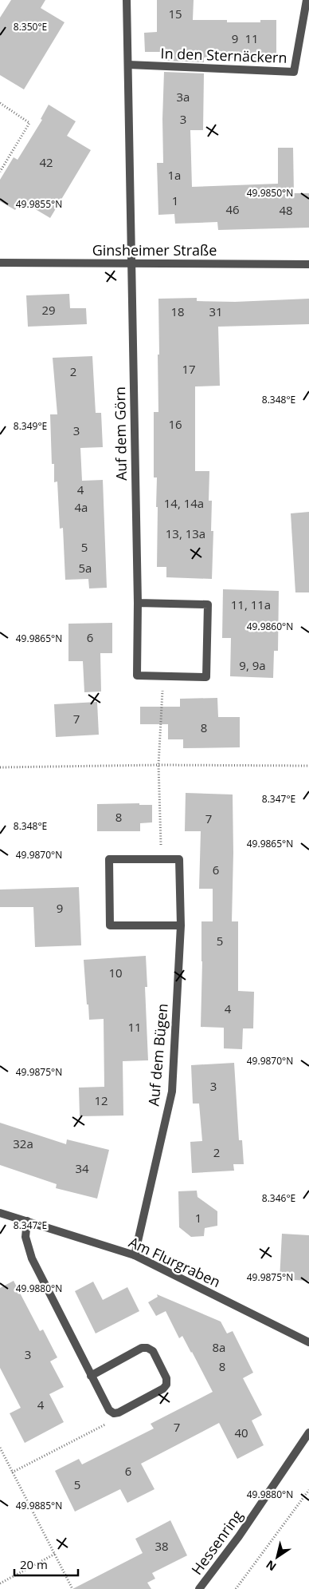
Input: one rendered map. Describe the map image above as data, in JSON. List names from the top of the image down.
{
  "streets": {
    "street": [
      "In den Sternäckern",
      "Ginsheimer Straße",
      "Auf dem Görn",
      "Auf dem Bügen",
      "Am Flurgraben",
      "Hessenring"
    ]
  },
  "crossings": [
    ["Ginsheimer Straße", "Auf dem Görn"],
    ["Auf dem Bügen", "Am Flurgraben"]
  ],
  "house_numbers": [
    "15",
    "9",
    "11",
    "3a",
    "3",
    "42",
    "1a",
    "1",
    "46",
    "48",
    "29",
    "18",
    "31",
    "17",
    "2",
    "16",
    "3",
    "4",
    "14, 14a",
    "4a",
    "13, 13a",
    "5",
    "5a",
    "11, 11a",
    "6",
    "9, 9a",
    "7",
    "8",
    "8",
    "7",
    "6",
    "9",
    "5",
    "10",
    "4",
    "11",
    "3",
    "12",
    "32a",
    "2",
    "34",
    "1",
    "8a",
    "3",
    "8",
    "4",
    "7",
    "40",
    "6",
    "5",
    "38"
  ],
  "scale_bar": "20 m",
  "north": "bottom left",
  "coordinates": [
    "8.350°E",
    "49.9850°N",
    "49.9855°N",
    "8.348°E",
    "8.349°E",
    "49.9860°N",
    "49.9865°N",
    "8.347°E",
    "49.9870°N",
    "49.9875°N",
    "8.346°E",
    "49.9880°N",
    "49.9885°N"
  ]
}
